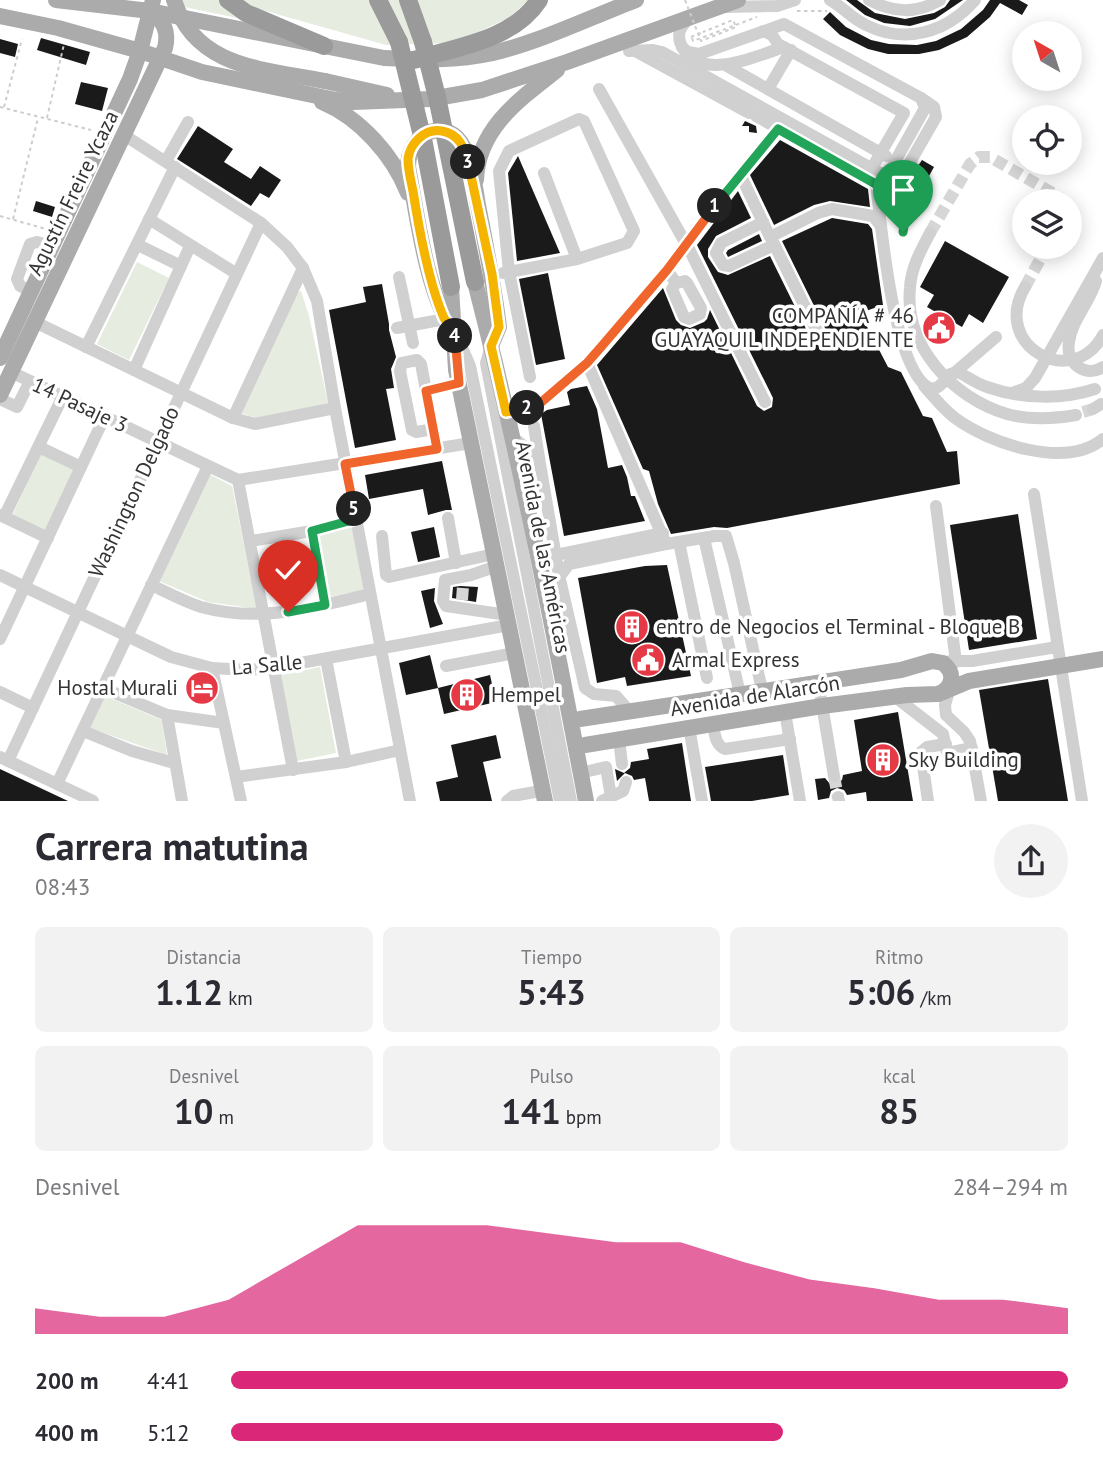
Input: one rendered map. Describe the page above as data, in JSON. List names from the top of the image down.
{
  "streets": {
    "main road": ["Agustín Freire Ycaza", "Avenida de las Américas", "Avenida de Alarcón"],
    "street": ["14 Pasaje 3", "Washington Delgado", "La Salle"]
  },
  "crossings": [
    ["Agustín Freire Ycaza", "14 Pasaje 3"],
    ["14 Pasaje 3", "Washington Delgado"],
    ["Washington Delgado", "La Salle"],
    ["Avenida de las Américas", "Avenida de Alarcón"]
  ],
  "places": {
    "public building": ["COMPAÑÍA # 46 GUAYAQUIL INDEPENDIENTE", "Armal Express"],
    "building": ["entro de Negocios el Terminal - Bloque B", "Hempel", "Sky Building"],
    "hotel": ["Hostal Murali"]
  },
  "north": "top left",
  "page": {
    "pins": [
      "3",
      "1",
      "4",
      "2",
      "5"
    ],
    "heading": ["Carrera matutina", "08:43"],
    "stats": [
      ["Distancia", "1.12 km"],
      ["Tiempo", "5:43"],
      ["Ritmo", "5:06 /km"],
      ["Desnivel", "10 m"],
      ["Pulso", "141 bpm"],
      ["kcal", "85"]
    ],
    "chart": ["Desnivel", "284–294 m"],
    "list": [
      {
        "name": "200 m",
        "note": "4:41"
      },
      {
        "name": "400 m",
        "note": "5:12"
      }
    ]
  }
}
